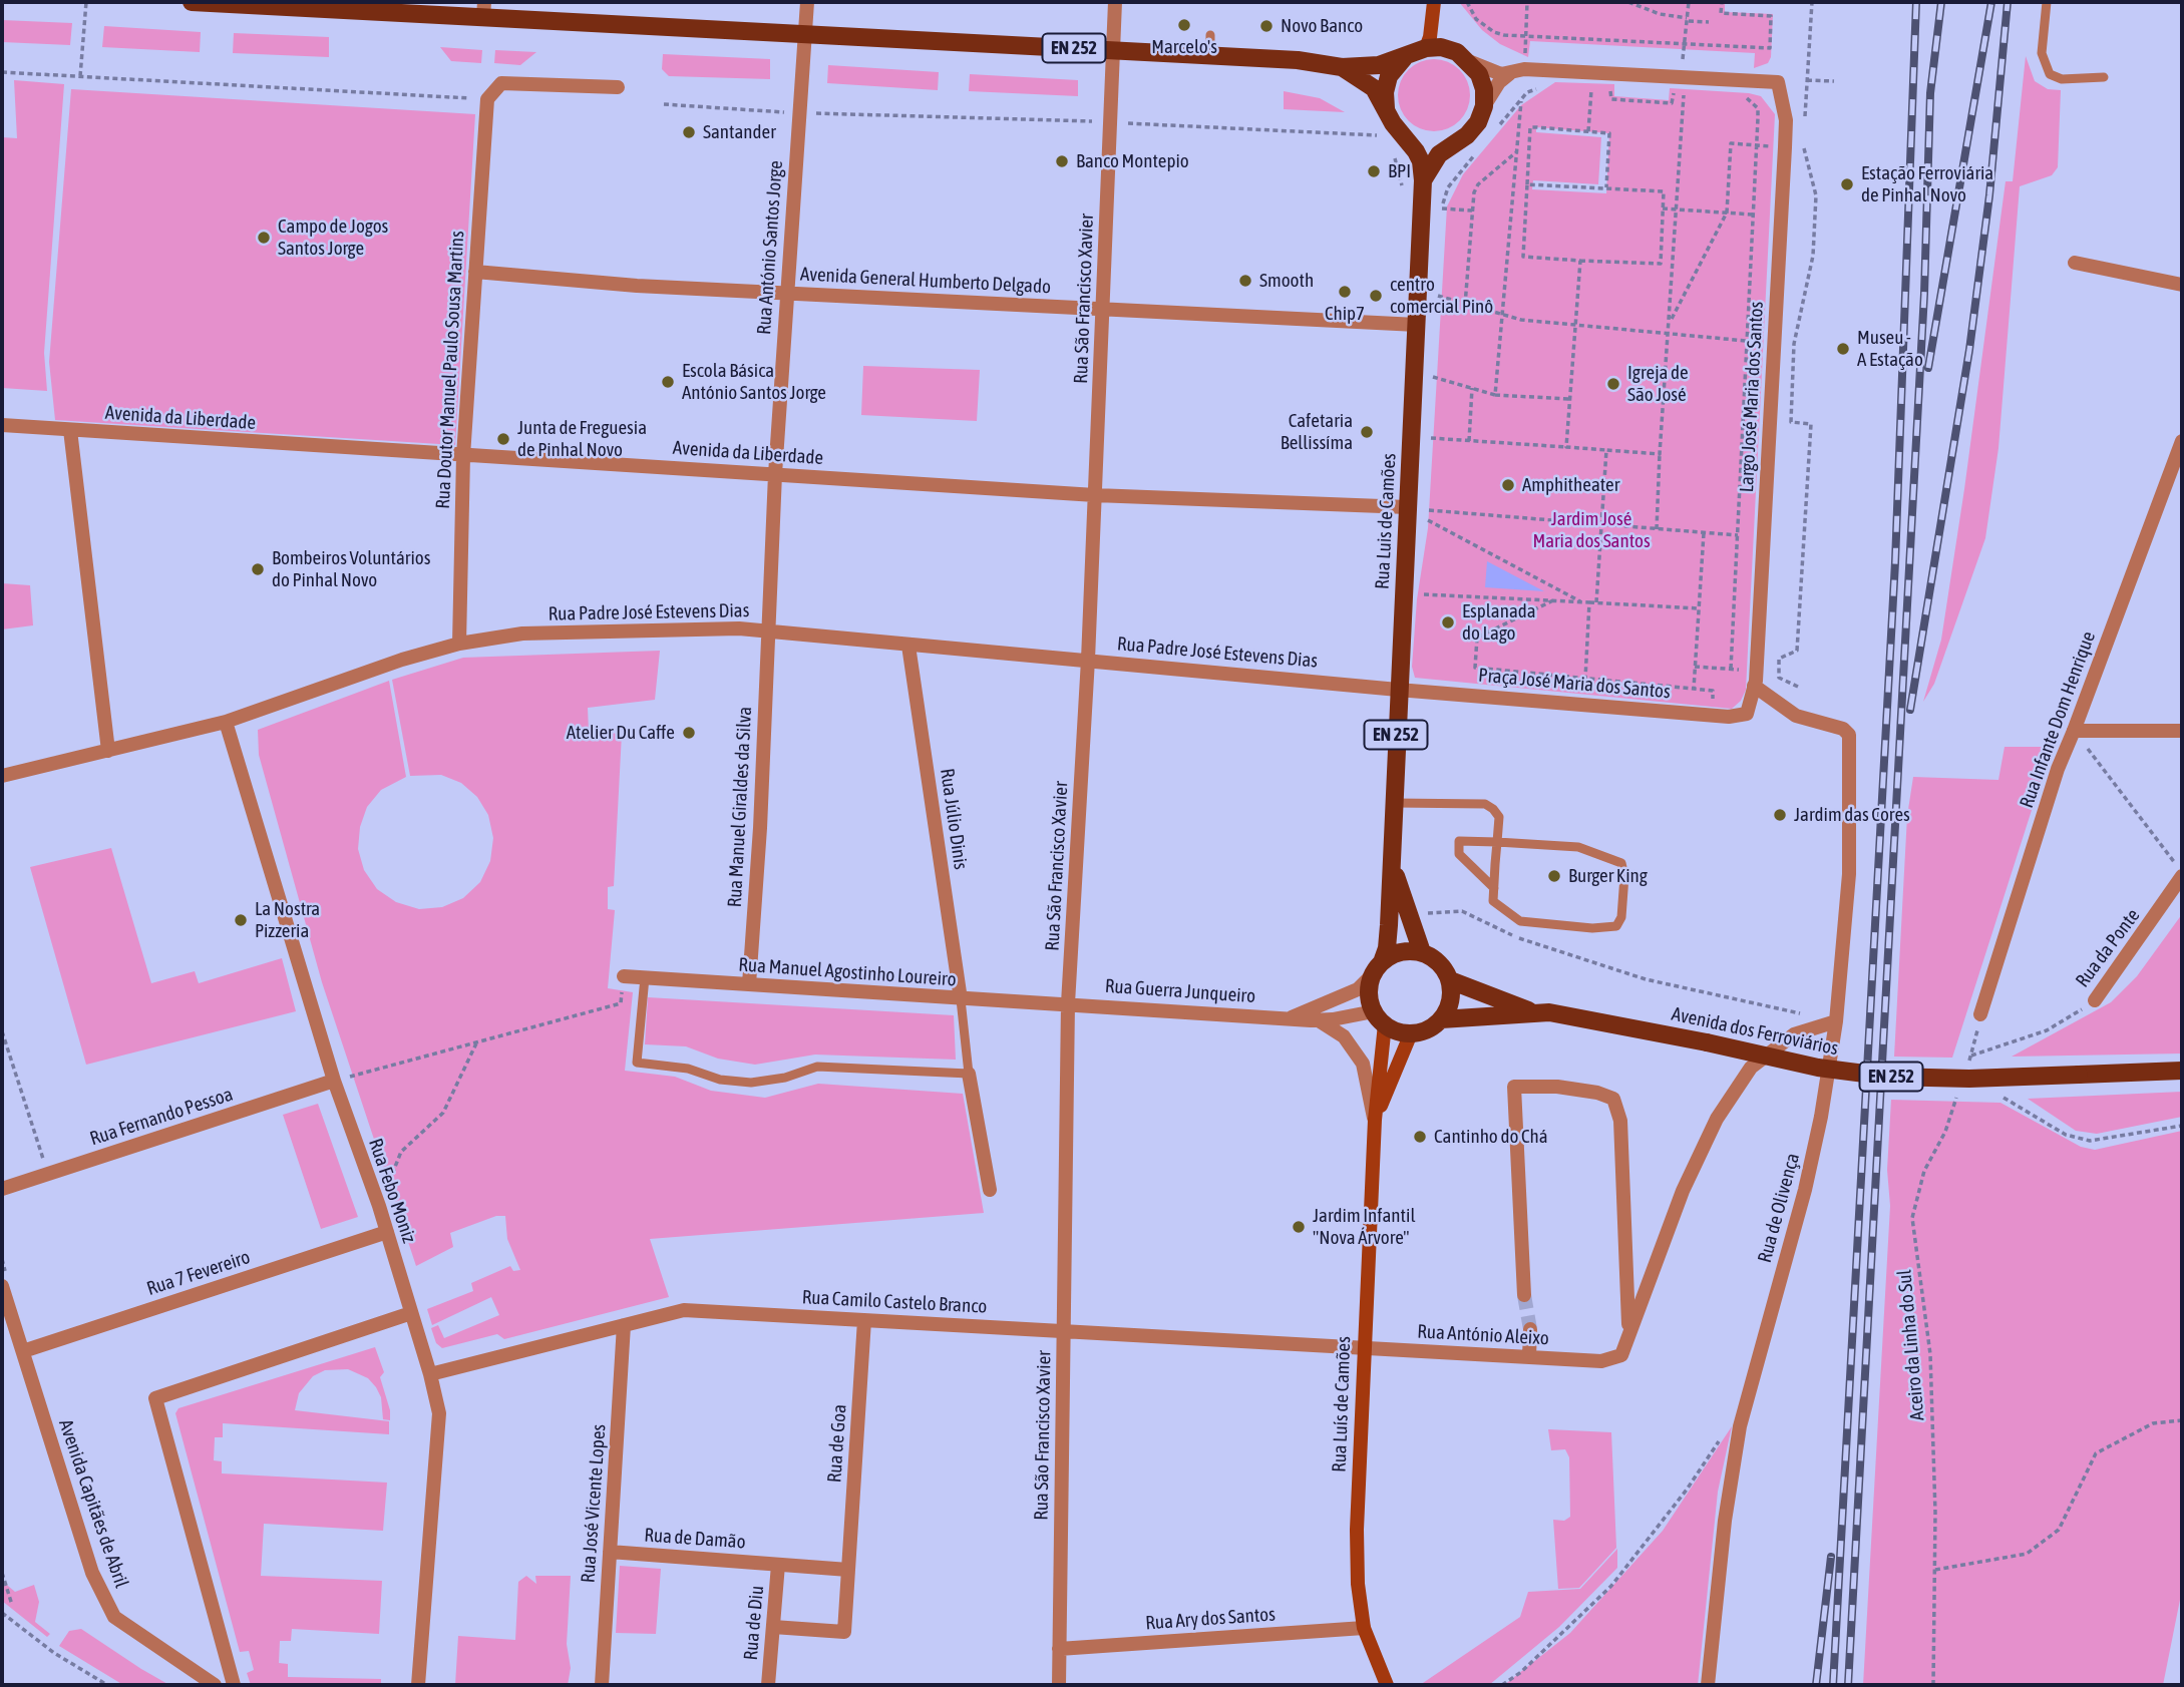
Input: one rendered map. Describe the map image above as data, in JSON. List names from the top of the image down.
{
  "streets": {
    "main road": [
      "EN 252",
      "Rua Luis de Camões",
      "Avenida dos Ferroviários",
      "Rua Luís de Camões"
    ],
    "street": [
      "Rua António Santos Jorge",
      "Avenida General Humberto Delgado",
      "Rua São Francisco Xavier",
      "Rua Doutor Manuel Paulo Sousa Martins",
      "Largo José Maria dos Santos",
      "Avenida da Liberdade",
      "Rua Padre José Estevens Dias",
      "Praça José Maria dos Santos",
      "Rua Infante Dom Henrique",
      "Rua Manuel Giraldes da Silva",
      "Rua Júlio Dinis",
      "Rua da Ponte",
      "Rua Manuel Agostinho Loureiro",
      "Rua Guerra Junqueiro",
      "Rua Fernando Pessoa",
      "Rua Febo Moniz",
      "Rua de Olivença",
      "Rua 7 Fevereiro",
      "Rua Camilo Castelo Branco",
      "Rua António Aleixo",
      "Rua de Goa",
      "Avenida Capitães de Abril",
      "Rua José Vicente Lopes",
      "Rua de Damão",
      "Rua Ary dos Santos",
      "Rua de Diu"
    ],
    "path": ["Aceiro da Linha do Sul"]
  },
  "crossings": [
    ["EN 252", "Rua António Santos Jorge"],
    ["EN 252", "Rua Luis de Camões"],
    ["EN 252", "Avenida dos Ferroviários"],
    ["EN 252", "Rua Luís de Camões"],
    ["Rua António Santos Jorge", "Avenida General Humberto Delgado"],
    ["Rua António Santos Jorge", "Avenida da Liberdade"],
    ["Rua António Santos Jorge", "Rua Luis de Camões"],
    ["Rua António Santos Jorge", "Rua Padre José Estevens Dias"],
    ["Rua António Santos Jorge", "Rua Manuel Giraldes da Silva"],
    ["Avenida General Humberto Delgado", "Rua São Francisco Xavier"],
    ["Avenida General Humberto Delgado", "Rua Doutor Manuel Paulo Sousa Martins"],
    ["Avenida General Humberto Delgado", "Rua Luis de Camões"],
    ["Rua São Francisco Xavier", "Avenida da Liberdade"],
    ["Rua São Francisco Xavier", "Rua Luis de Camões"],
    ["Rua São Francisco Xavier", "Rua Padre José Estevens Dias"],
    ["Rua São Francisco Xavier", "Rua Manuel Agostinho Loureiro"],
    ["Rua São Francisco Xavier", "Rua Guerra Junqueiro"],
    ["Rua São Francisco Xavier", "Rua Camilo Castelo Branco"],
    ["Rua São Francisco Xavier", "Rua Ary dos Santos"],
    ["Rua Doutor Manuel Paulo Sousa Martins", "Avenida da Liberdade"],
    ["Rua Doutor Manuel Paulo Sousa Martins", "Rua Padre José Estevens Dias"],
    ["Largo José Maria dos Santos", "Praça José Maria dos Santos"],
    ["Largo José Maria dos Santos", "Rua de Olivença"],
    ["Avenida da Liberdade", "Rua Luis de Camões"],
    ["Rua Luis de Camões", "Rua Padre José Estevens Dias"],
    ["Rua Luis de Camões", "Praça José Maria dos Santos"],
    ["Rua Padre José Estevens Dias", "Praça José Maria dos Santos"],
    ["Rua Padre José Estevens Dias", "Rua Manuel Giraldes da Silva"],
    ["Rua Padre José Estevens Dias", "Rua Júlio Dinis"],
    ["Rua Padre José Estevens Dias", "Rua Febo Moniz"],
    ["Rua Manuel Giraldes da Silva", "Rua Manuel Agostinho Loureiro"],
    ["Rua Júlio Dinis", "Rua Manuel Agostinho Loureiro"],
    ["Rua Manuel Agostinho Loureiro", "Rua Guerra Junqueiro"],
    ["Avenida dos Ferroviários", "Rua Luís de Camões"],
    ["Rua Fernando Pessoa", "Rua Febo Moniz"],
    ["Rua Febo Moniz", "Rua 7 Fevereiro"],
    ["Rua Febo Moniz", "Rua Camilo Castelo Branco"],
    ["Rua 7 Fevereiro", "Avenida Capitães de Abril"],
    ["Rua Camilo Castelo Branco", "Rua António Aleixo"],
    ["Rua Camilo Castelo Branco", "Rua Luís de Camões"],
    ["Rua Camilo Castelo Branco", "Rua de Goa"],
    ["Rua Camilo Castelo Branco", "Rua José Vicente Lopes"],
    ["Rua António Aleixo", "Rua Luís de Camões"],
    ["Rua Luís de Camões", "Rua Ary dos Santos"],
    ["Rua de Goa", "Rua de Damão"],
    ["Rua de Goa", "Rua de Diu"],
    ["Rua José Vicente Lopes", "Rua de Damão"],
    ["Rua de Damão", "Rua de Diu"]
  ],
  "parks": ["Jardim José Maria dos Santos"],
  "places": [
    "Marcelo's",
    "Novo Banco",
    "Santander",
    "Banco Montepio",
    "BPI",
    "Estação Ferroviária de Pinhal Novo",
    "Campo de Jogos Santos Jorge",
    "Smooth",
    "Chip7",
    "centro comercial Pinô",
    "Museu - A Estação",
    "Escola Básica António Santos Jorge",
    "Igreja de São José",
    "Cafetaria Bellissíma",
    "Junta de Freguesia de Pinhal Novo",
    "Amphitheater",
    "Bombeiros Voluntários do Pinhal Novo",
    "Esplanada do Lago",
    "Atelier Du Caffe",
    "Jardim das Cores",
    "Burger King",
    "La Nostra Pizzeria",
    "Cantinho do Chá",
    "Jardim Infantil \"Nova Árvore\""
  ]
}
